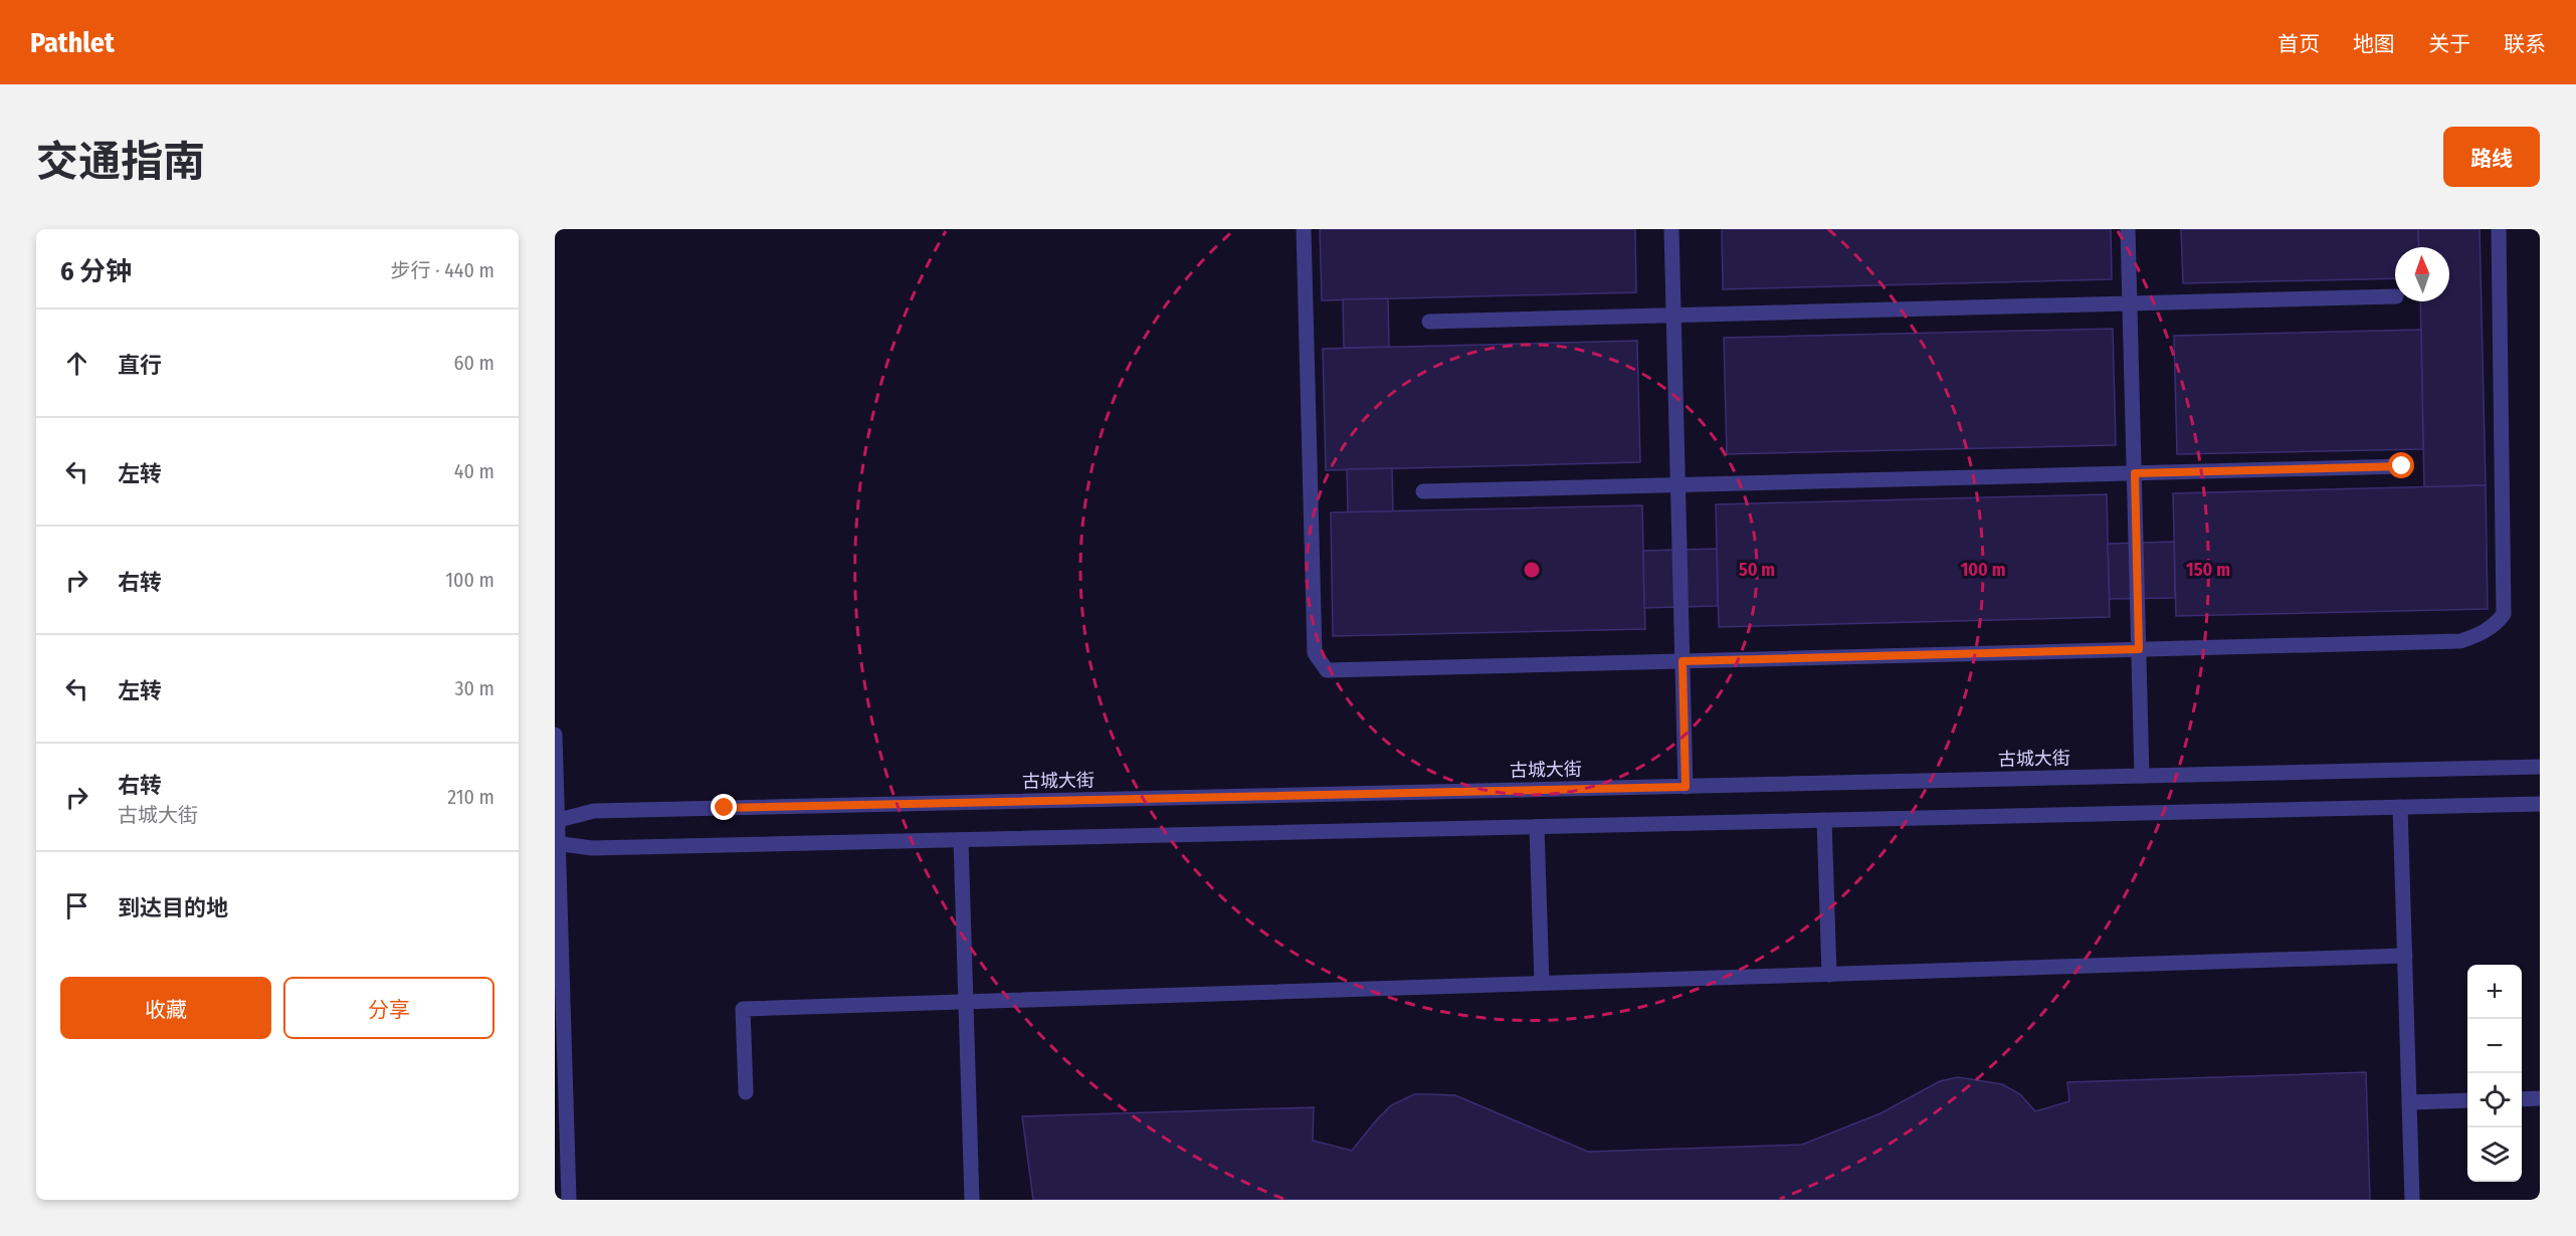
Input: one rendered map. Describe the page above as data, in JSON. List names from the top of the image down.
{
  "streets": {
    "street": ["古城大街"]
  },
  "north": "top",
  "page": {
    "header": "Pathlet",
    "nav": [
      "首页",
      "地图",
      "关于",
      "联系"
    ],
    "title": "交通指南",
    "buttons": [
      "路线",
      ["收藏", "分享"]
    ],
    "heading": ["6 分钟", "步行 · 440 m"],
    "list": [
      ["直行", "60 m"],
      ["左转", "40 m"],
      ["右转", "100 m"],
      ["左转", "30 m"],
      ["右转", "古城大街", "210 m"],
      "到达目的地"
    ],
    "map_buttons": ["+", "−"]
  },
  "rings": ["50 m", "100 m", "150 m"]
}
